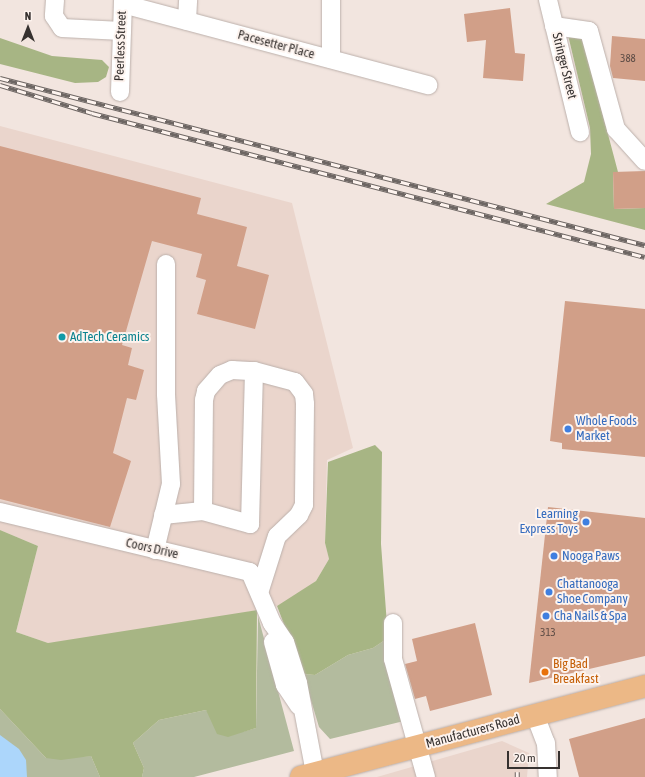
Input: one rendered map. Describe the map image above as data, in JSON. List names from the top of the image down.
{
  "streets": {
    "main road": ["Manufacturers Road"],
    "street": [
      "Pacesetter Place",
      "Peerless Street",
      "Stringer Street",
      "Coors Drive"
    ]
  },
  "crossings": [
    ["Pacesetter Place", "Peerless Street"],
    ["Coors Drive", "Manufacturers Road"]
  ],
  "places": [
    "AdTech Ceramics",
    "Whole Foods Market",
    "Learning Express Toys",
    "Nooga Paws",
    "Chattanooga Shoe Company",
    "Cha Nails & Spa",
    "Big Bad Breakfast"
  ],
  "house_numbers": ["388", "313"],
  "scale_bar": "20 m",
  "north": "top"
}
